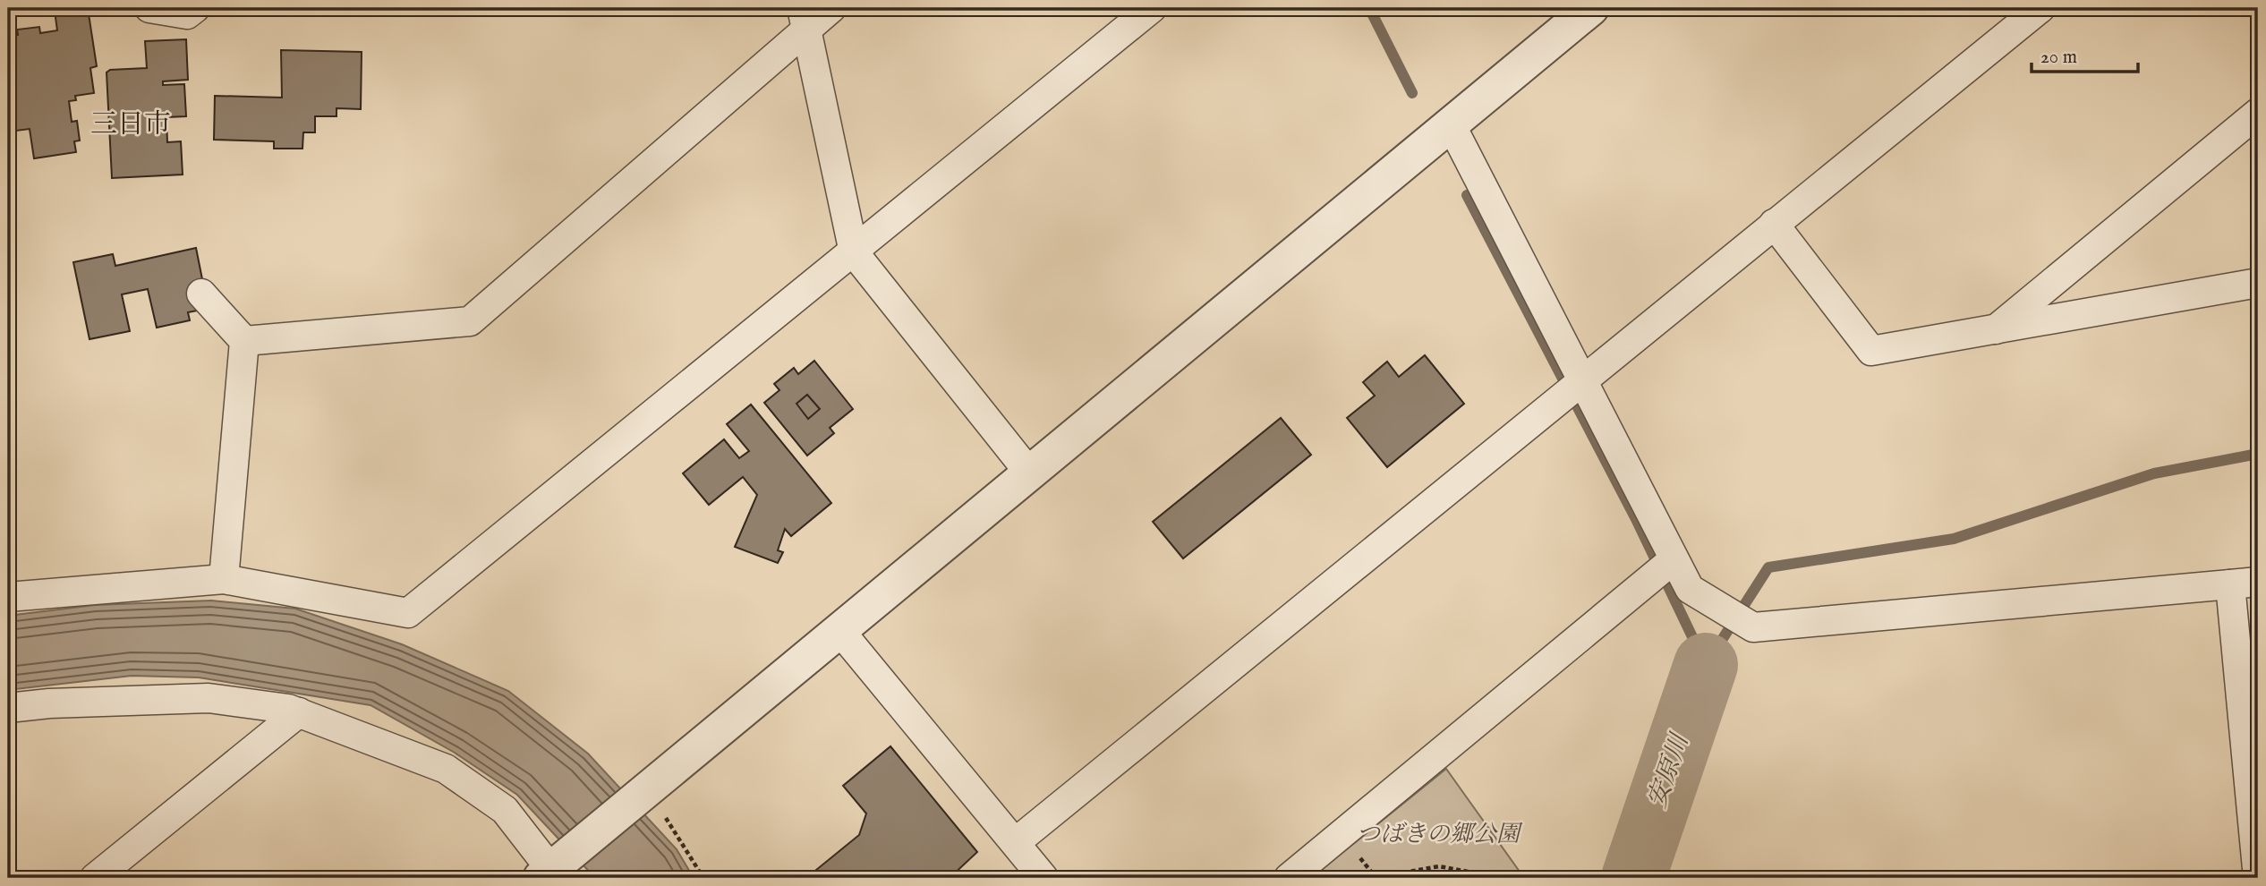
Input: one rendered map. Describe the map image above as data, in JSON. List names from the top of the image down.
{
  "districts": ["三日市"],
  "water": ["安原川"],
  "parks": ["つばきの郷公園"],
  "scale_bar": "20 m"
}
